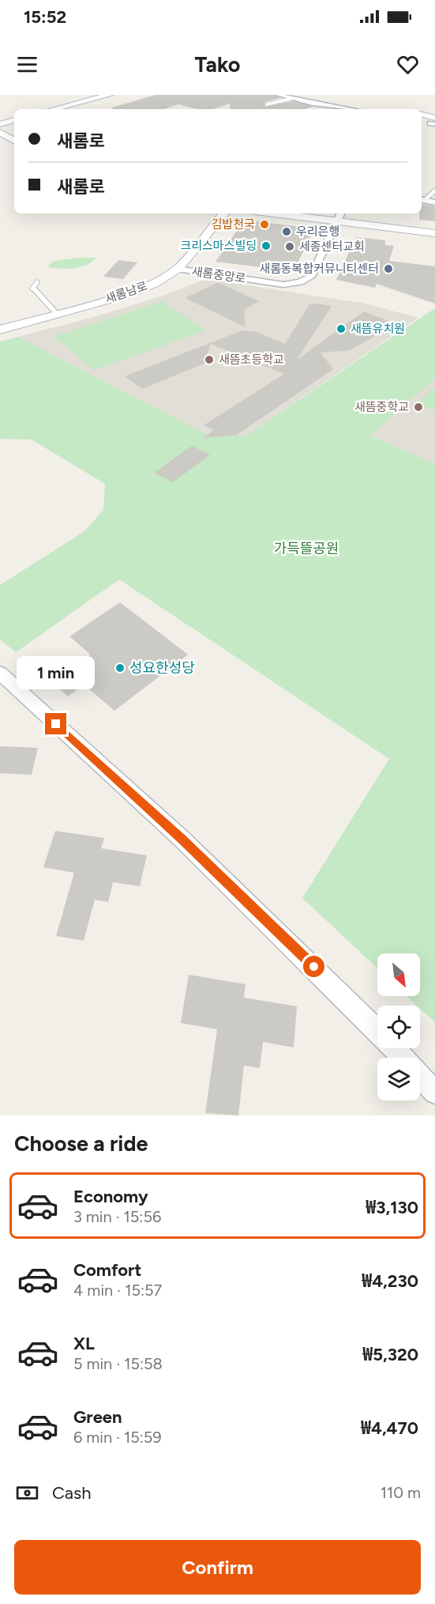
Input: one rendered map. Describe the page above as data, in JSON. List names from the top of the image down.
{
  "streets": {
    "street": ["새롬중앙로", "새롬남로"]
  },
  "crossings": [
    ["새롬중앙로", "새롬남로"]
  ],
  "parks": ["가득뜰공원"],
  "places": [
    "김밥천국",
    "우리은행",
    "크리스마스빌딩",
    "세종센터교회",
    "새롬동복합커뮤니티센터",
    "새뜸유치원",
    "새뜸초등학교",
    "새뜸중학교",
    "성요한성당"
  ],
  "north": "bottom right",
  "page": {
    "status": "15:52",
    "header": "Tako",
    "banner": ["새롬로", "새롬로"],
    "bubble": "1 min",
    "heading": "Choose a ride",
    "list": [
      {
        "name": "Economy",
        "note": "3 min · 15:56",
        "value": "₩3,130"
      },
      {
        "name": "Comfort",
        "note": "4 min · 15:57",
        "value": "₩4,230"
      },
      {
        "name": "XL",
        "note": "5 min · 15:58",
        "value": "₩5,320"
      },
      {
        "name": "Green",
        "note": "6 min · 15:59",
        "value": "₩4,470"
      }
    ],
    "pay": ["Cash", "110 m"],
    "buttons": "Confirm"
  }
}
